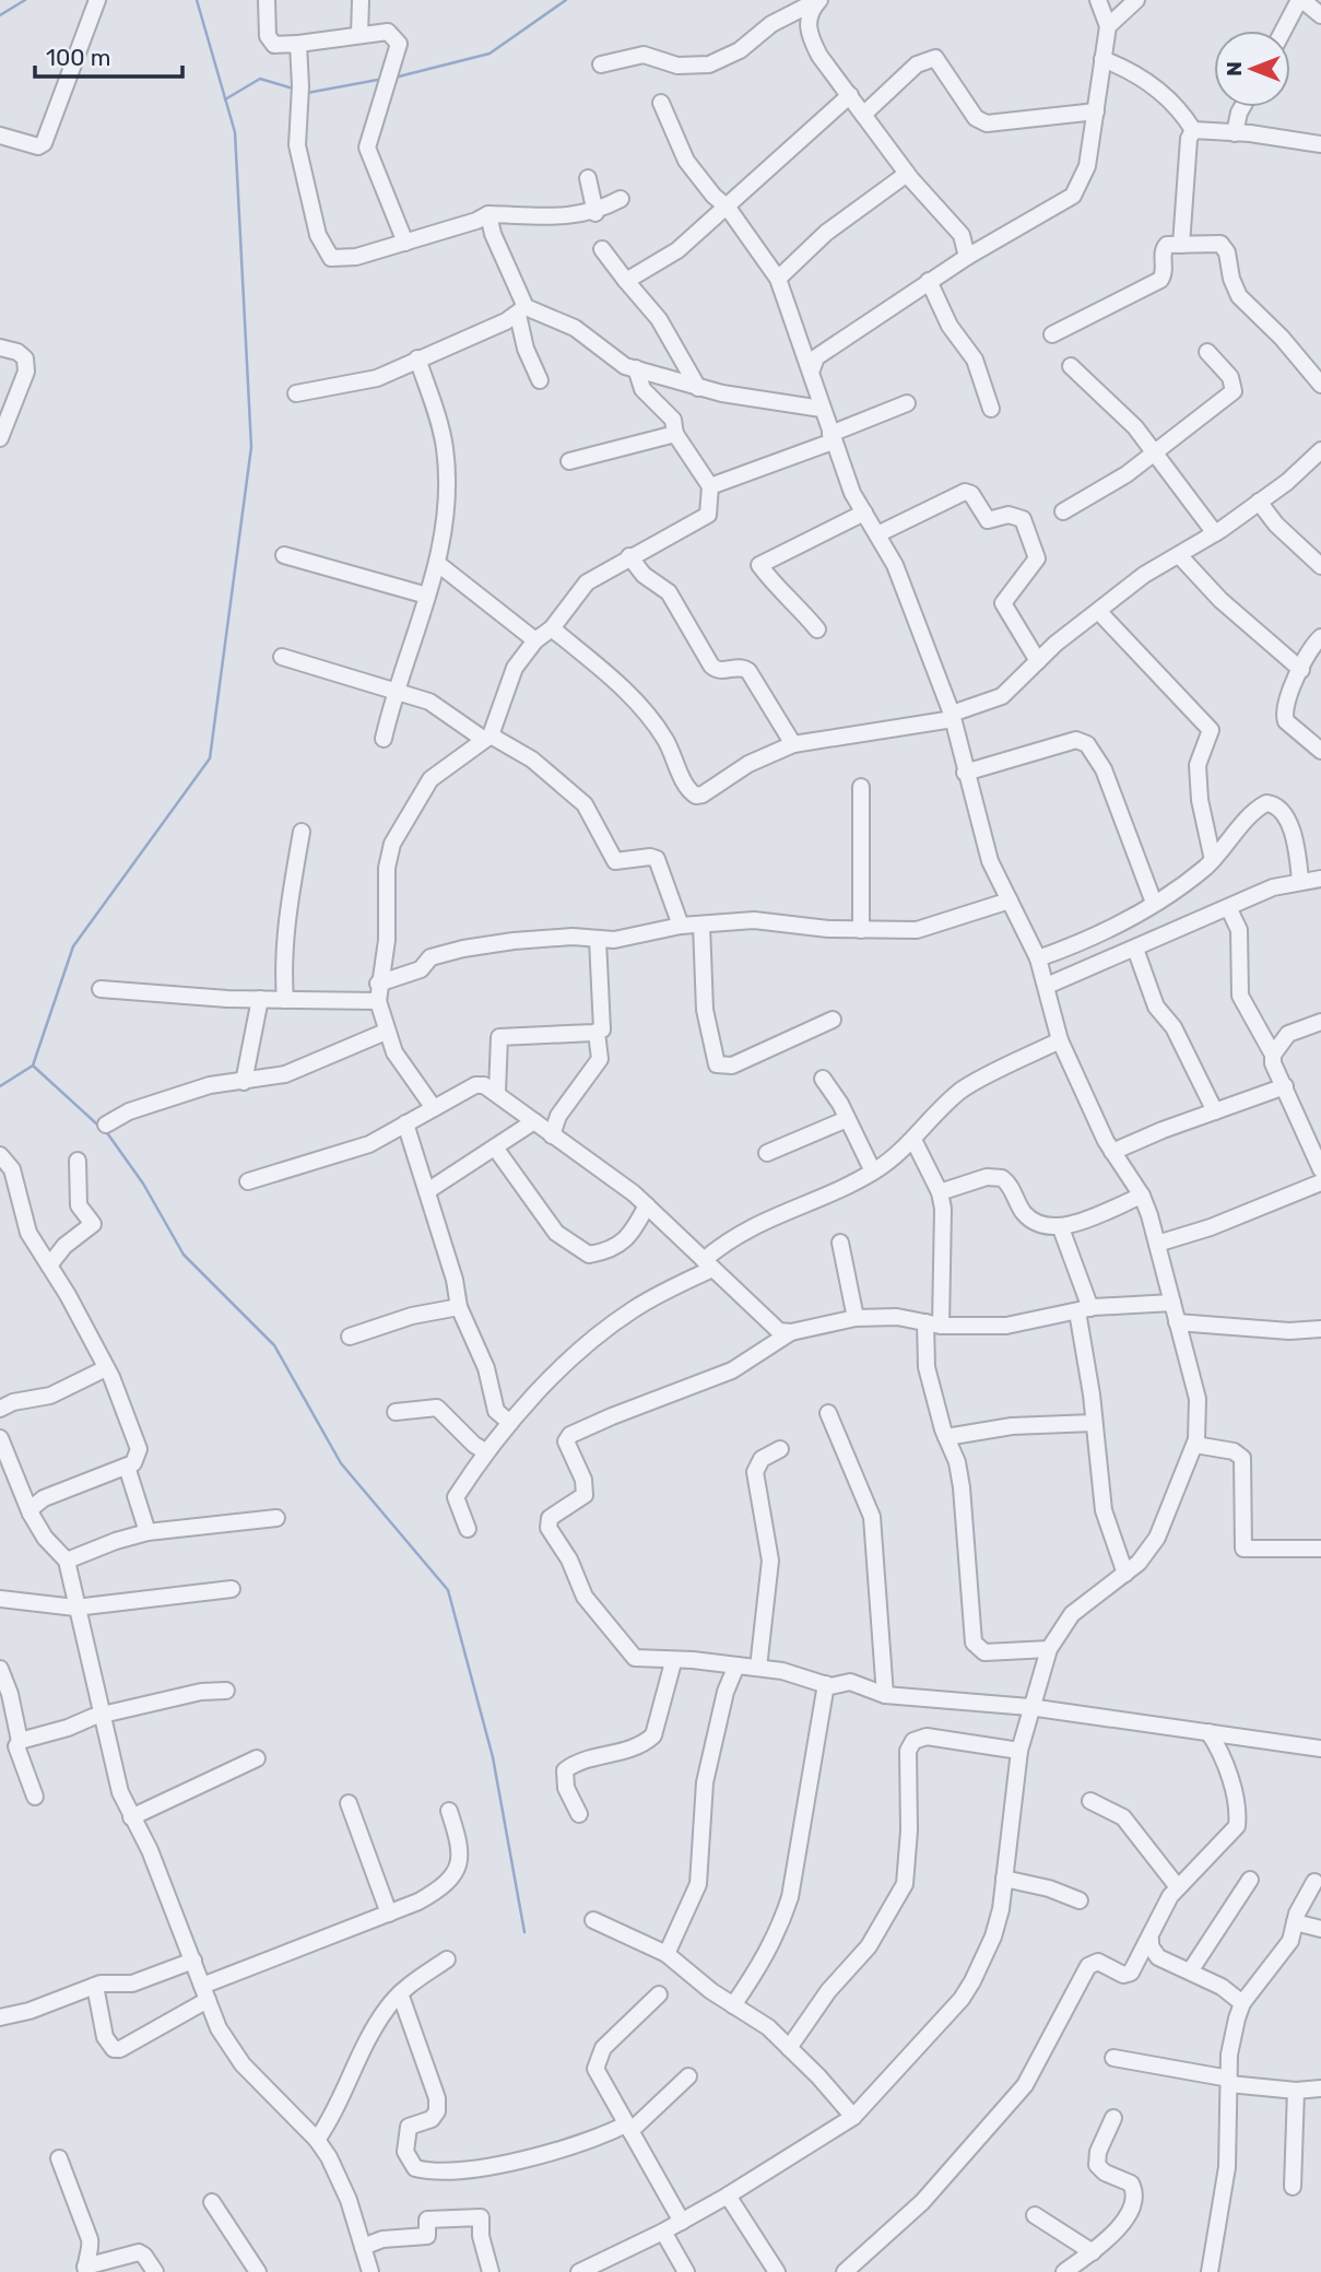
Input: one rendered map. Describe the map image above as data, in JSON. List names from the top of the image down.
{
  "scale_bar": "100 m",
  "north": "left"
}
